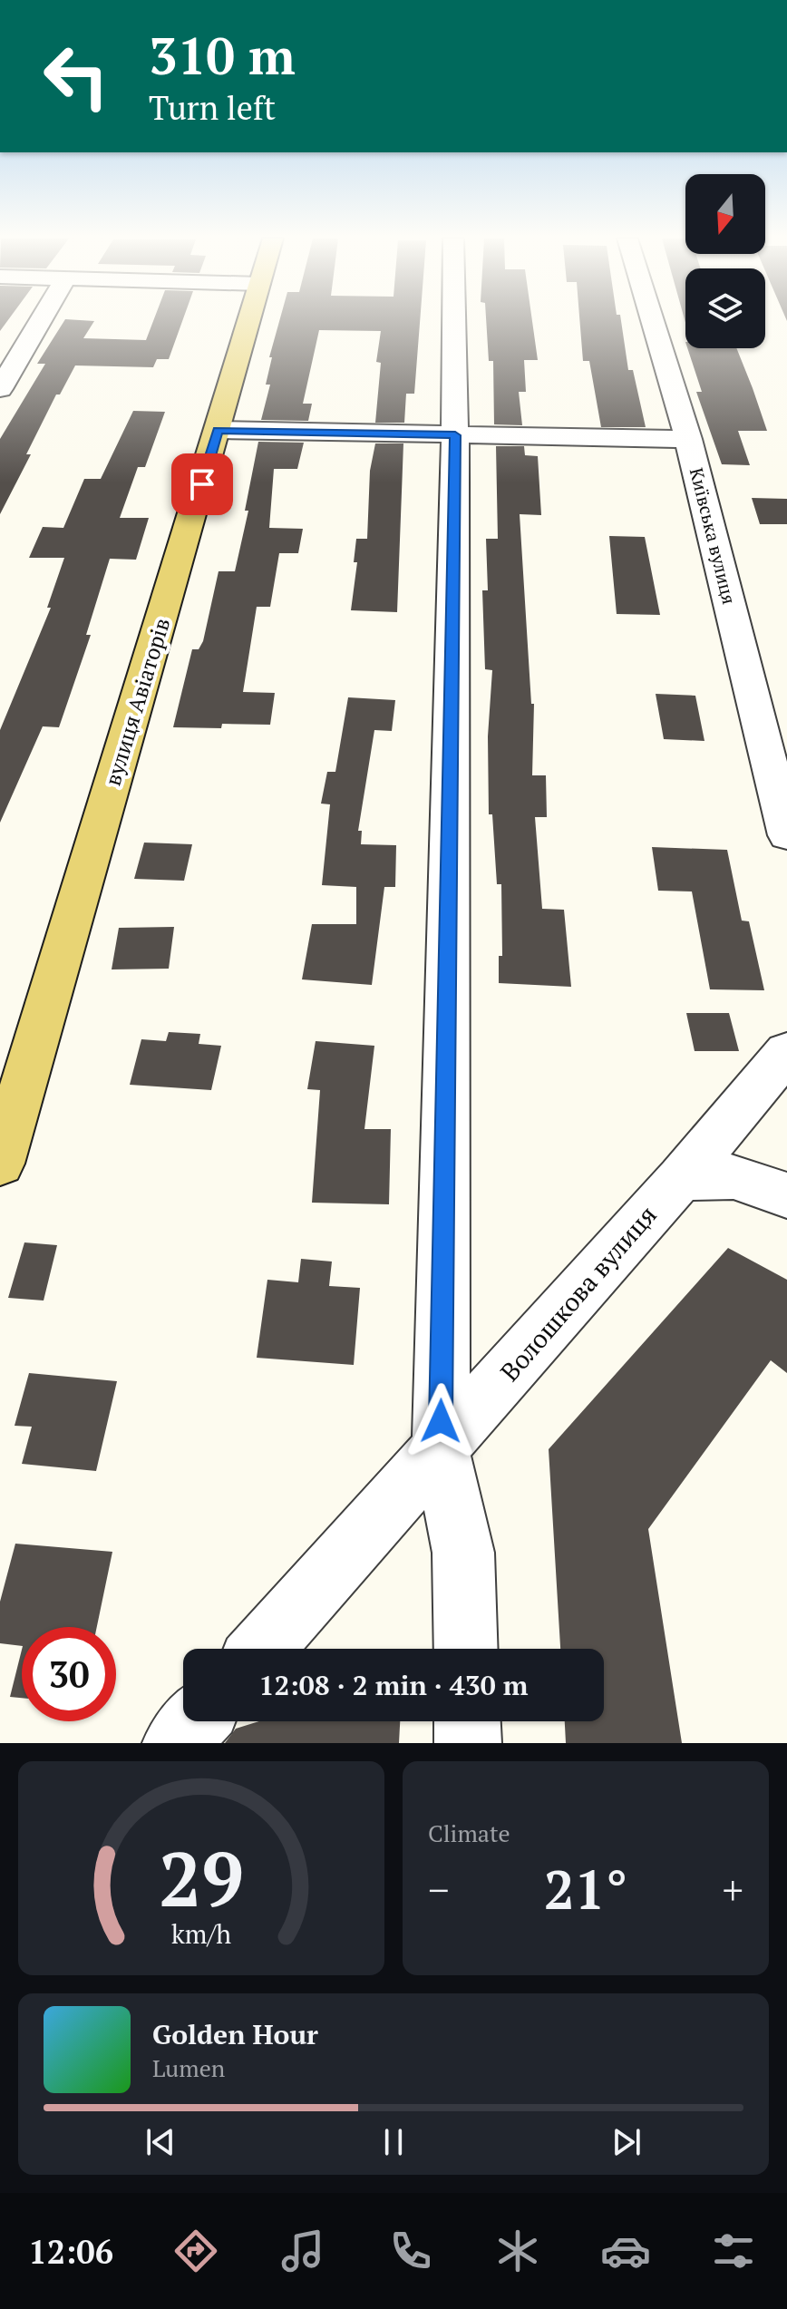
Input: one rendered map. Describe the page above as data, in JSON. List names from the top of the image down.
{
  "streets": {
    "main road": ["вулиця Авіаторів"],
    "street": ["Київська вулиця", "Волошкова вулиця"]
  },
  "north": "bottom",
  "page": {
    "turn": ["310 m", "Turn left"],
    "limit": "30",
    "trip": "12:08 · 2 min · 430 m",
    "tile": "Climate",
    "heat": ["−", "21°", "+"],
    "song": ["Golden Hour", "Lumen"],
    "tabs": "12:06",
    "gauge": ["29", "km/h"]
  }
}
